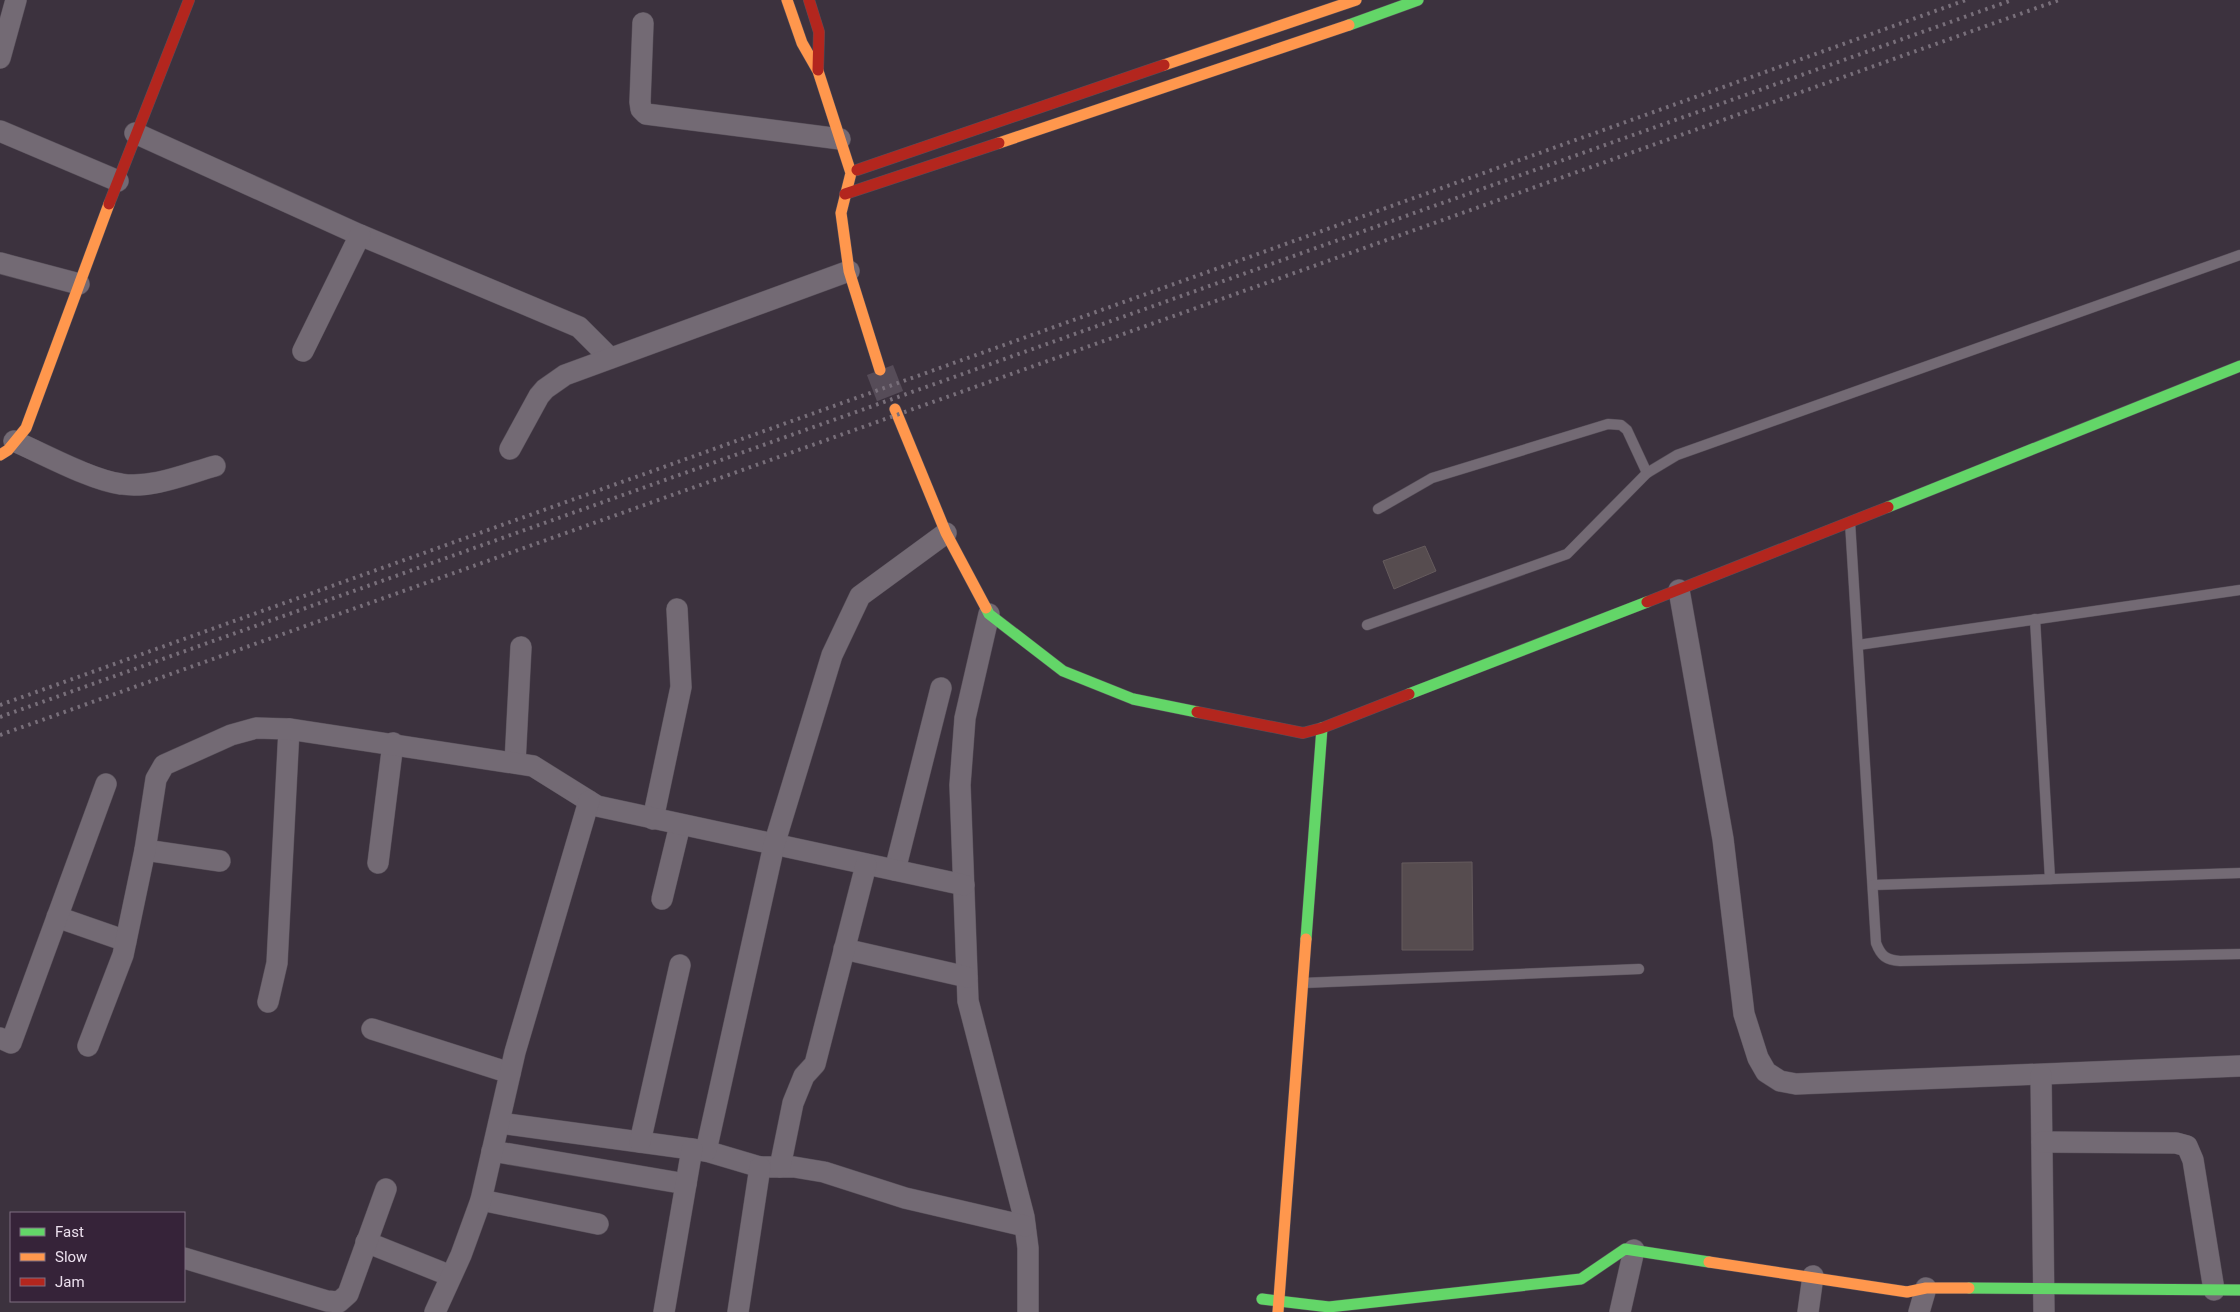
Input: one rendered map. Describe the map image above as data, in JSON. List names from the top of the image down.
{
  "legend": ["Fast", "Slow", "Jam"]
}
